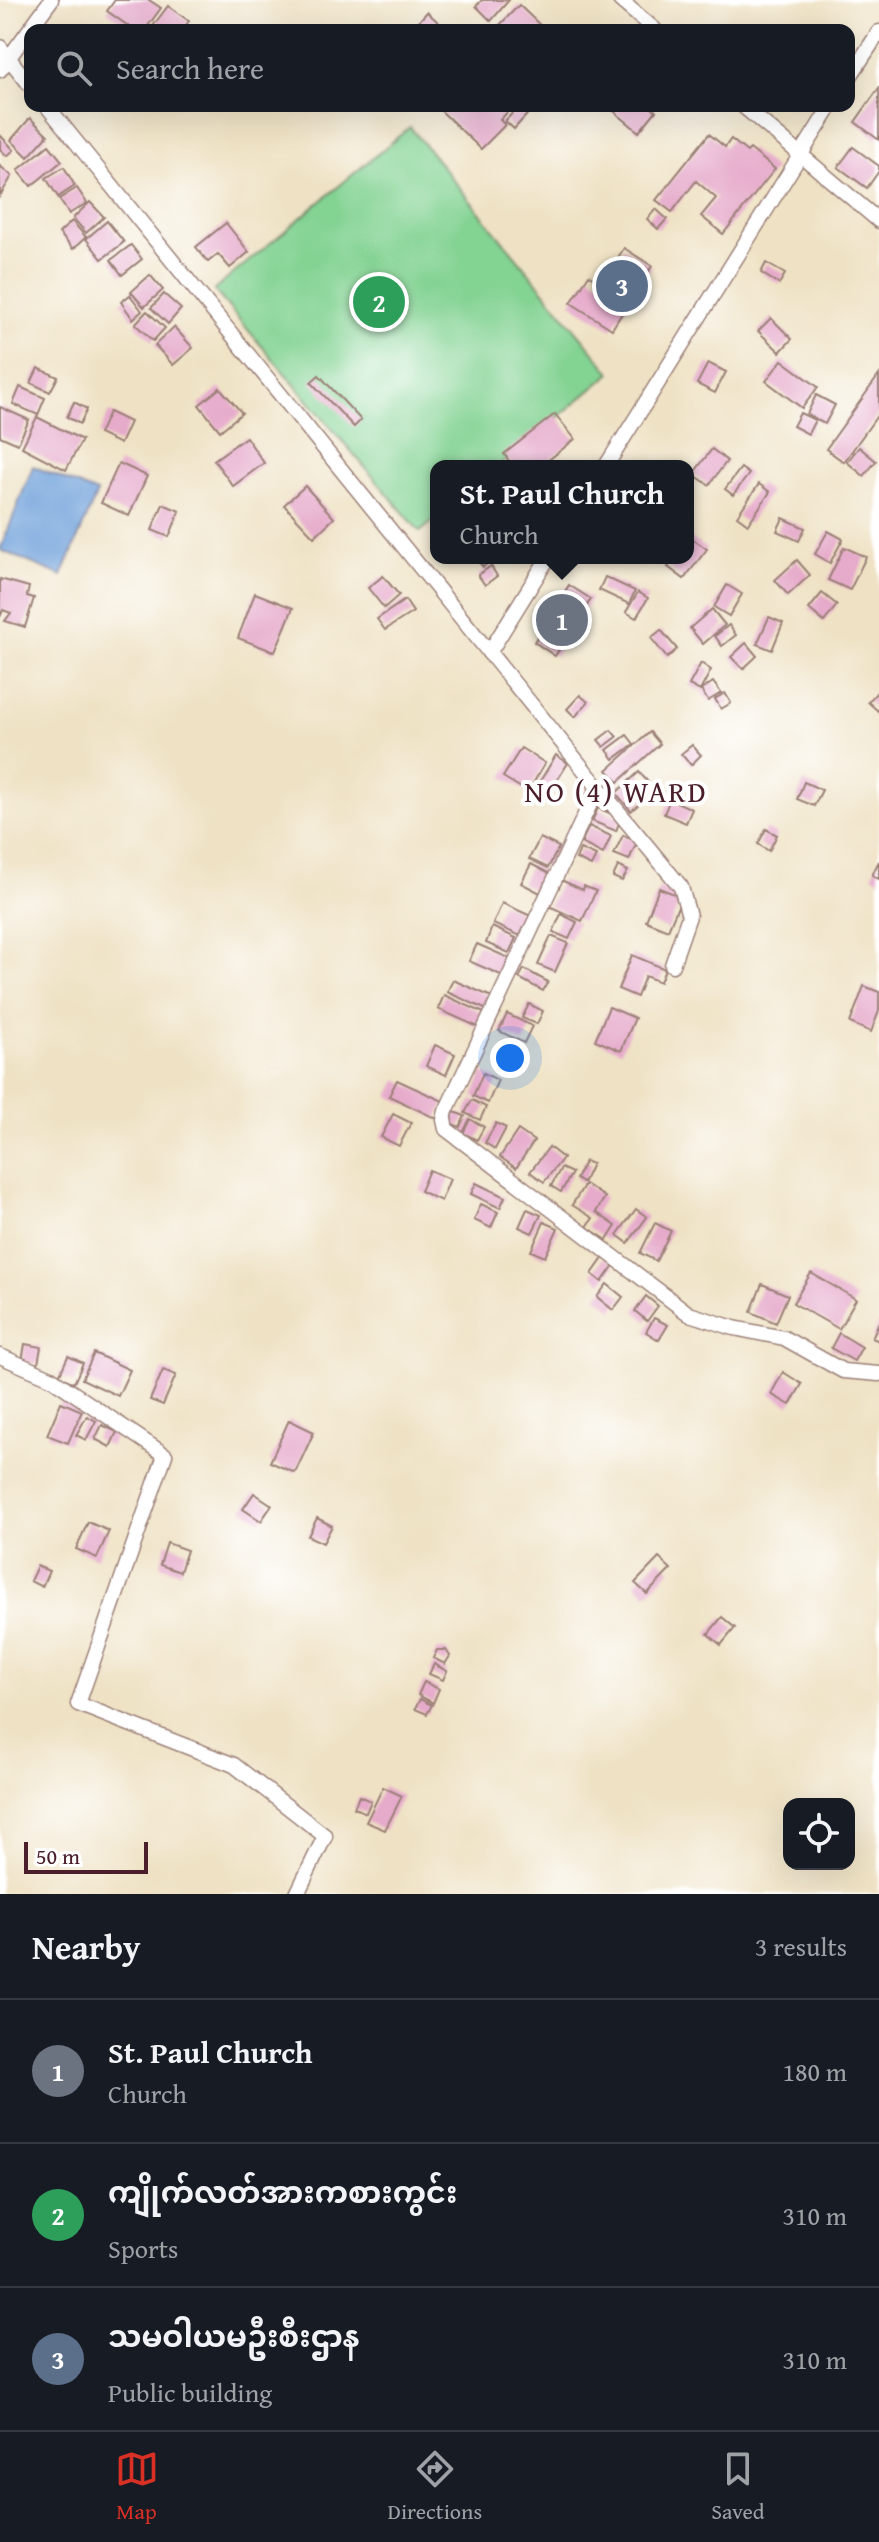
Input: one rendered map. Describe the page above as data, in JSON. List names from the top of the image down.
{
  "districts": ["NO (4) WARD"],
  "scale_bar": "50 m",
  "page": {
    "search": "Search here",
    "pins": ["3", "2", "1"],
    "popup": ["St. Paul Church", "Church"],
    "scale": "50 m",
    "heading": ["Nearby", "3 results"],
    "list": [
      {
        "mark": "1",
        "name": "St. Paul Church",
        "note": "Church",
        "value": "180 m"
      },
      {
        "mark": "2",
        "name": "ကျိုက်လတ်အားကစားကွင်း",
        "note": "Sports",
        "value": "310 m"
      },
      {
        "mark": "3",
        "name": "သမဝါယမဦးစီးဌာန",
        "note": "Public building",
        "value": "310 m"
      }
    ],
    "nav": ["Map", "Directions", "Saved"]
  }
}
